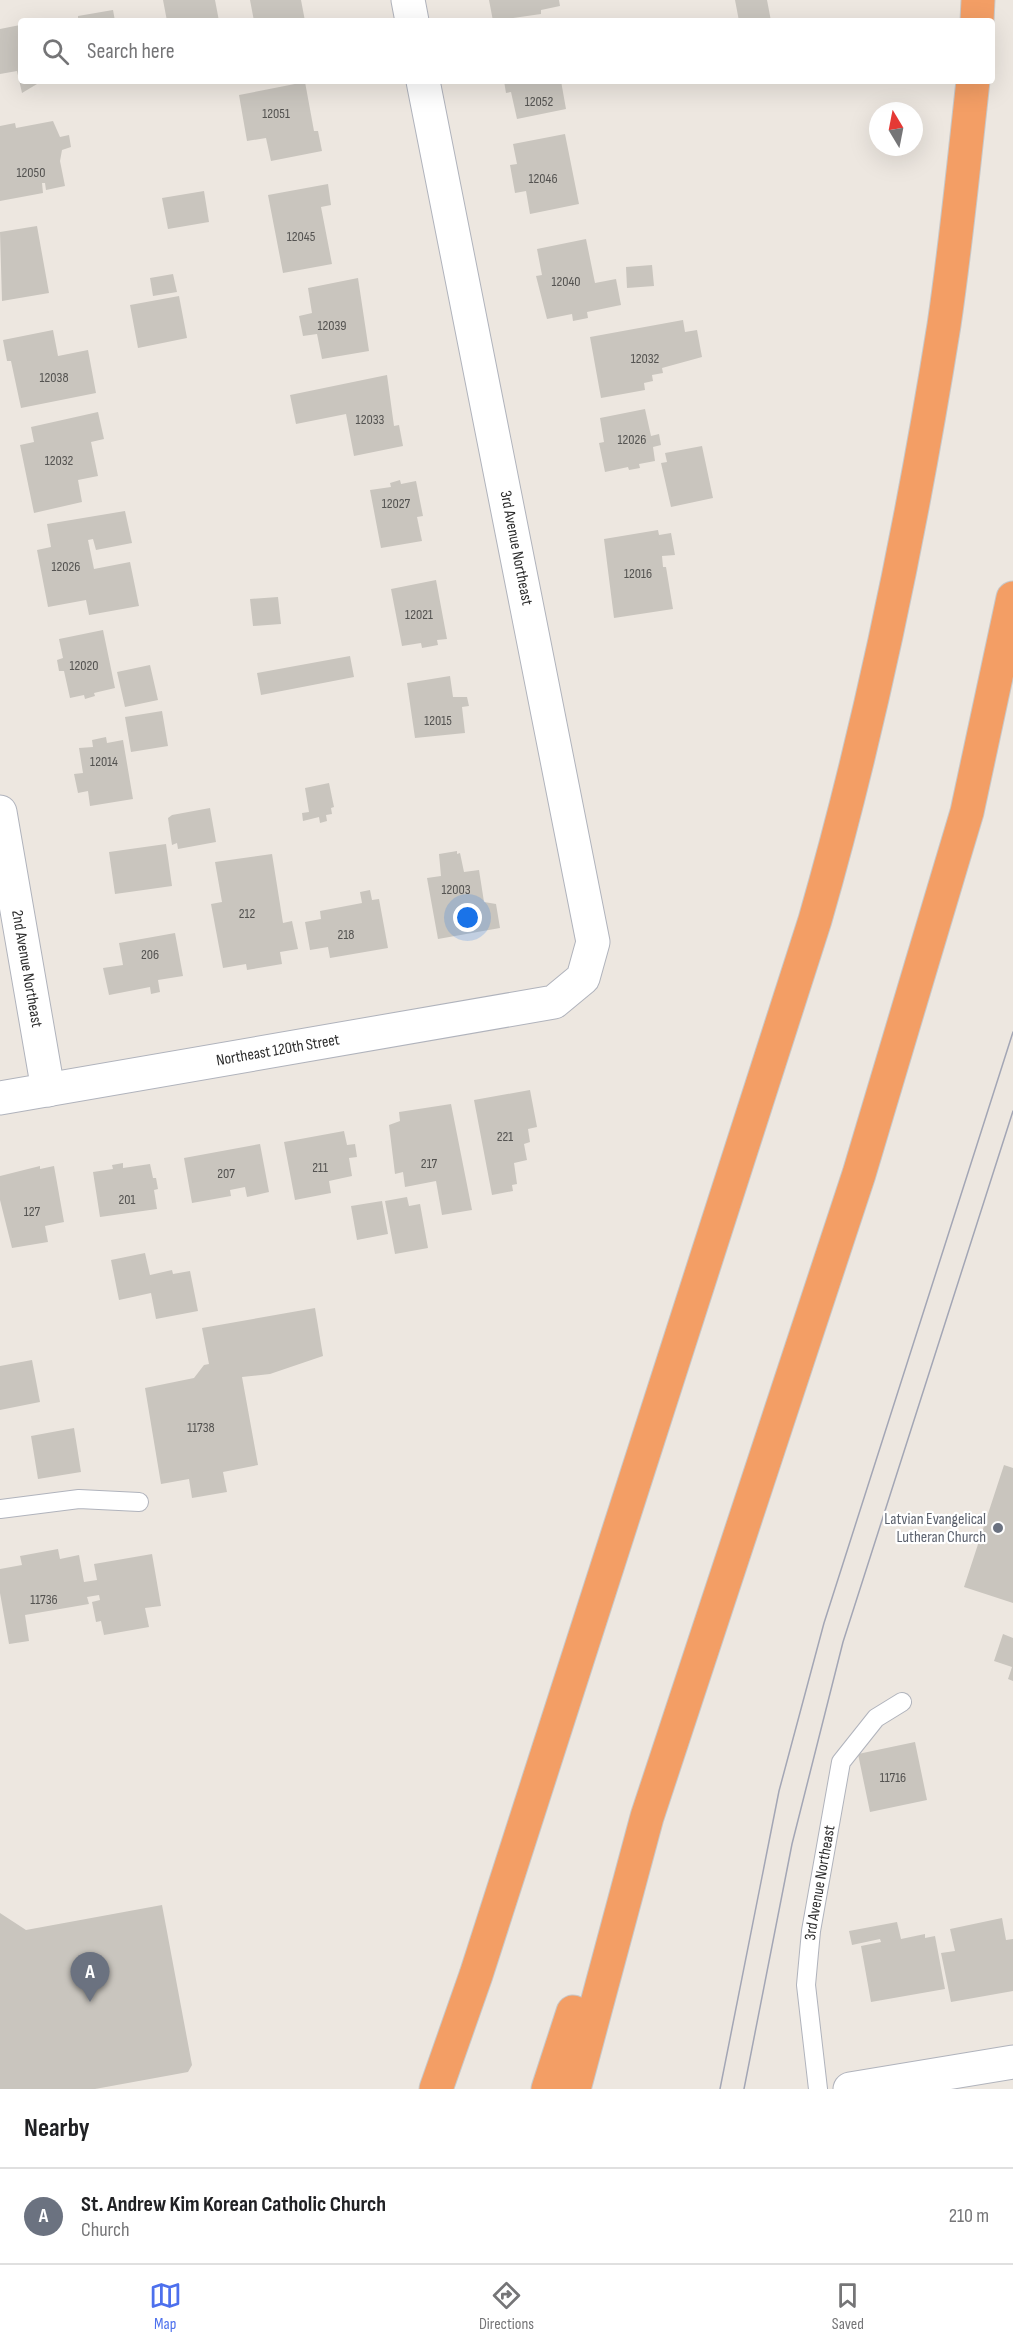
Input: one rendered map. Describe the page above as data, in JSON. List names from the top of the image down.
{
  "streets": {
    "street": ["3rd Avenue Northeast", "2nd Avenue Northeast", "Northeast 120th Street"]
  },
  "crossings": [
    ["3rd Avenue Northeast", "Northeast 120th Street"],
    ["2nd Avenue Northeast", "Northeast 120th Street"]
  ],
  "places": ["Latvian Evangelical Lutheran Church"],
  "house_numbers": [
    "12052",
    "12051",
    "12050",
    "12046",
    "12045",
    "12040",
    "12039",
    "12032",
    "12038",
    "12033",
    "12026",
    "12032",
    "12027",
    "12026",
    "12016",
    "12021",
    "12020",
    "12015",
    "12014",
    "12003",
    "212",
    "218",
    "206",
    "221",
    "217",
    "211",
    "207",
    "201",
    "127",
    "11738",
    "11736",
    "11716"
  ],
  "north": "top",
  "page": {
    "search": "Search here",
    "pins": "A",
    "heading": "Nearby",
    "list": [
      {
        "mark": "A",
        "name": "St. Andrew Kim Korean Catholic Church",
        "note": "Church",
        "value": "210 m"
      }
    ],
    "nav": ["Map", "Directions", "Saved"]
  }
}
